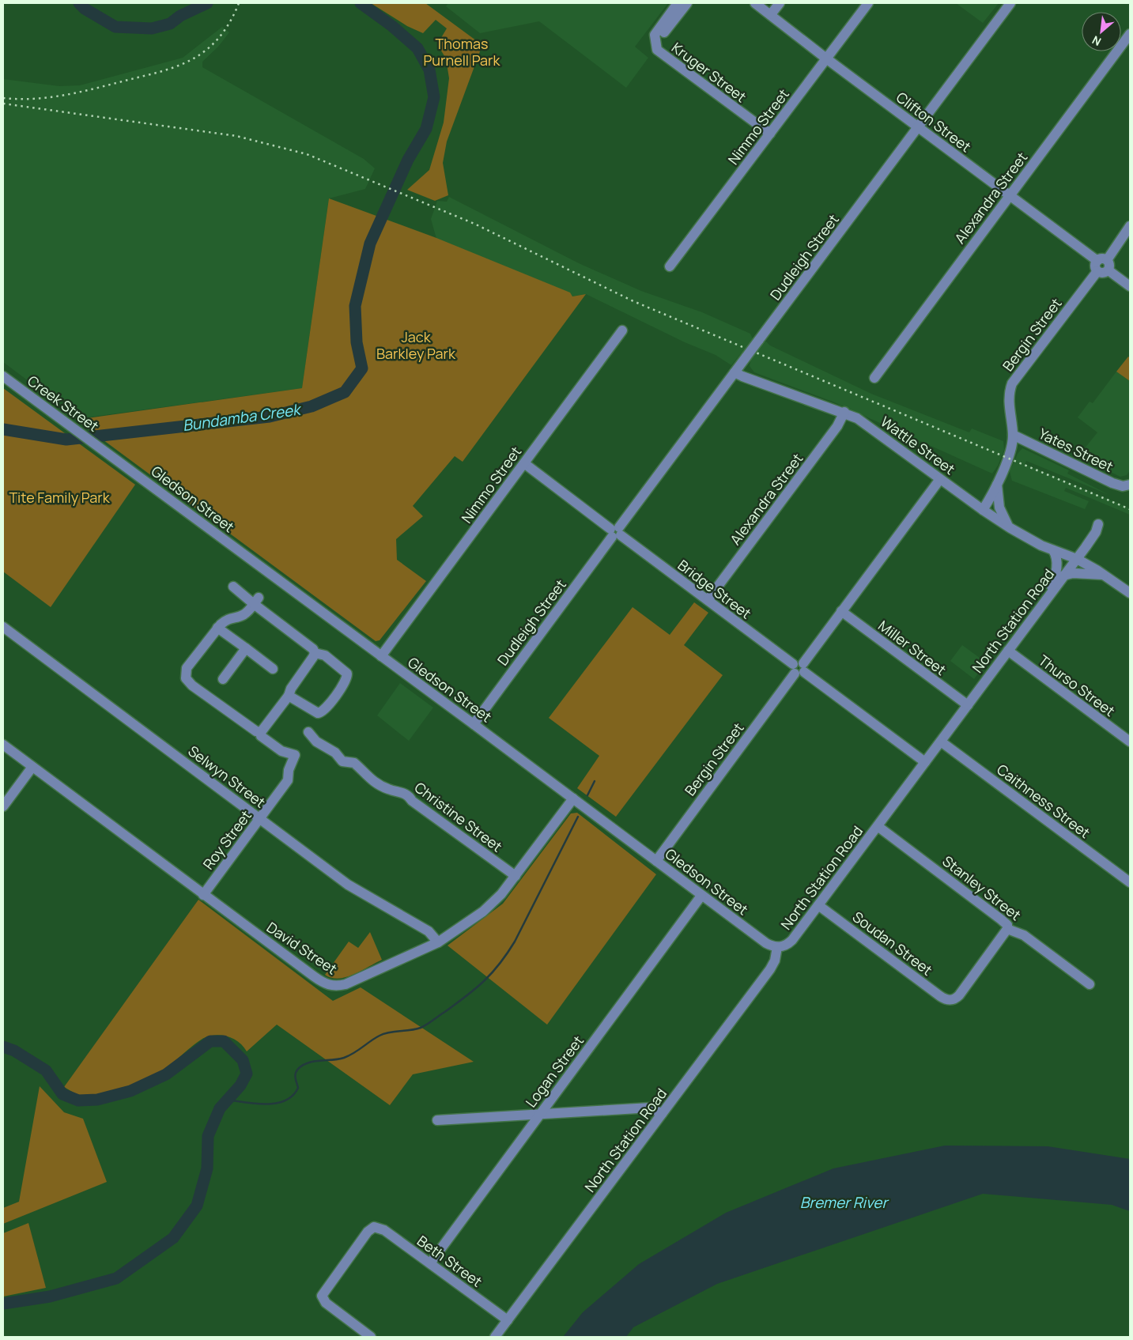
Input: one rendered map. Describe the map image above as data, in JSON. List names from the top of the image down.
{
  "streets": {
    "street": [
      "Kruger Street",
      "Clifton Street",
      "Nimmo Street",
      "Alexandra Street",
      "Dudleigh Street",
      "Bergin Street",
      "Creek Street",
      "Wattle Street",
      "Yates Street",
      "Gledson Street",
      "Bridge Street",
      "North Station Road",
      "Miller Street",
      "Thurso Street",
      "Selwyn Street",
      "Caithness Street",
      "Christine Street",
      "Roy Street",
      "Stanley Street",
      "Soudan Street",
      "David Street",
      "Logan Street",
      "Beth Street"
    ]
  },
  "crossings": [
    ["Kruger Street", "Nimmo Street"],
    ["Clifton Street", "Nimmo Street"],
    ["Clifton Street", "Alexandra Street"],
    ["Clifton Street", "Dudleigh Street"],
    ["Clifton Street", "Bergin Street"],
    ["Nimmo Street", "Gledson Street"],
    ["Nimmo Street", "Bridge Street"],
    ["Alexandra Street", "Wattle Street"],
    ["Alexandra Street", "Bridge Street"],
    ["Dudleigh Street", "Wattle Street"],
    ["Dudleigh Street", "Gledson Street"],
    ["Dudleigh Street", "Bridge Street"],
    ["Bergin Street", "Wattle Street"],
    ["Bergin Street", "Yates Street"],
    ["Bergin Street", "Gledson Street"],
    ["Bergin Street", "Bridge Street"],
    ["Bergin Street", "Miller Street"],
    ["Creek Street", "Gledson Street"],
    ["Wattle Street", "North Station Road"],
    ["Gledson Street", "North Station Road"],
    ["Gledson Street", "David Street"],
    ["Gledson Street", "Logan Street"],
    ["Bridge Street", "North Station Road"],
    ["North Station Road", "Miller Street"],
    ["North Station Road", "Thurso Street"],
    ["North Station Road", "Caithness Street"],
    ["North Station Road", "Stanley Street"],
    ["North Station Road", "Soudan Street"],
    ["North Station Road", "Beth Street"],
    ["Selwyn Street", "Roy Street"],
    ["Selwyn Street", "David Street"],
    ["Christine Street", "David Street"],
    ["Roy Street", "David Street"],
    ["Stanley Street", "Soudan Street"],
    ["Logan Street", "Beth Street"]
  ],
  "water": ["Bundamba Creek", "Bremer River"],
  "parks": ["Thomas Purnell Park", "Jack Barkley Park", "Tite Family Park"],
  "north": "bottom left"
}
